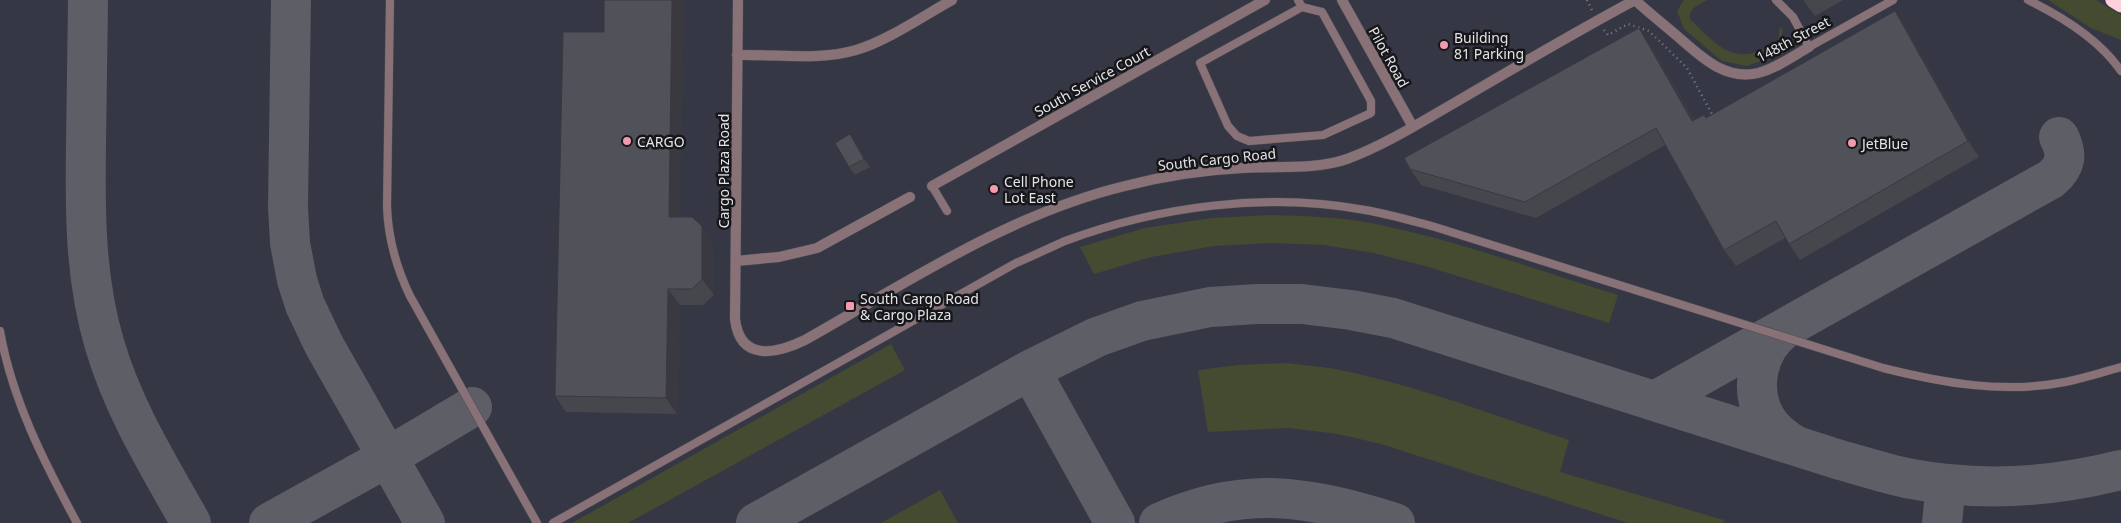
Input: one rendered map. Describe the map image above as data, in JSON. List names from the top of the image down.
{
  "streets": {
    "street": [
      "148th Street",
      "Pilot Road",
      "South Service Court",
      "South Cargo Road",
      "Cargo Plaza Road"
    ]
  },
  "crossings": [
    ["148th Street", "South Cargo Road"],
    ["Pilot Road", "South Cargo Road"],
    ["South Cargo Road", "Cargo Plaza Road"]
  ],
  "places": {
    "other": [
      "Building 81 Parking",
      "CARGO",
      "JetBlue",
      "Cell Phone Lot East"
    ],
    "transit": ["South Cargo Road & Cargo Plaza"]
  }
}
